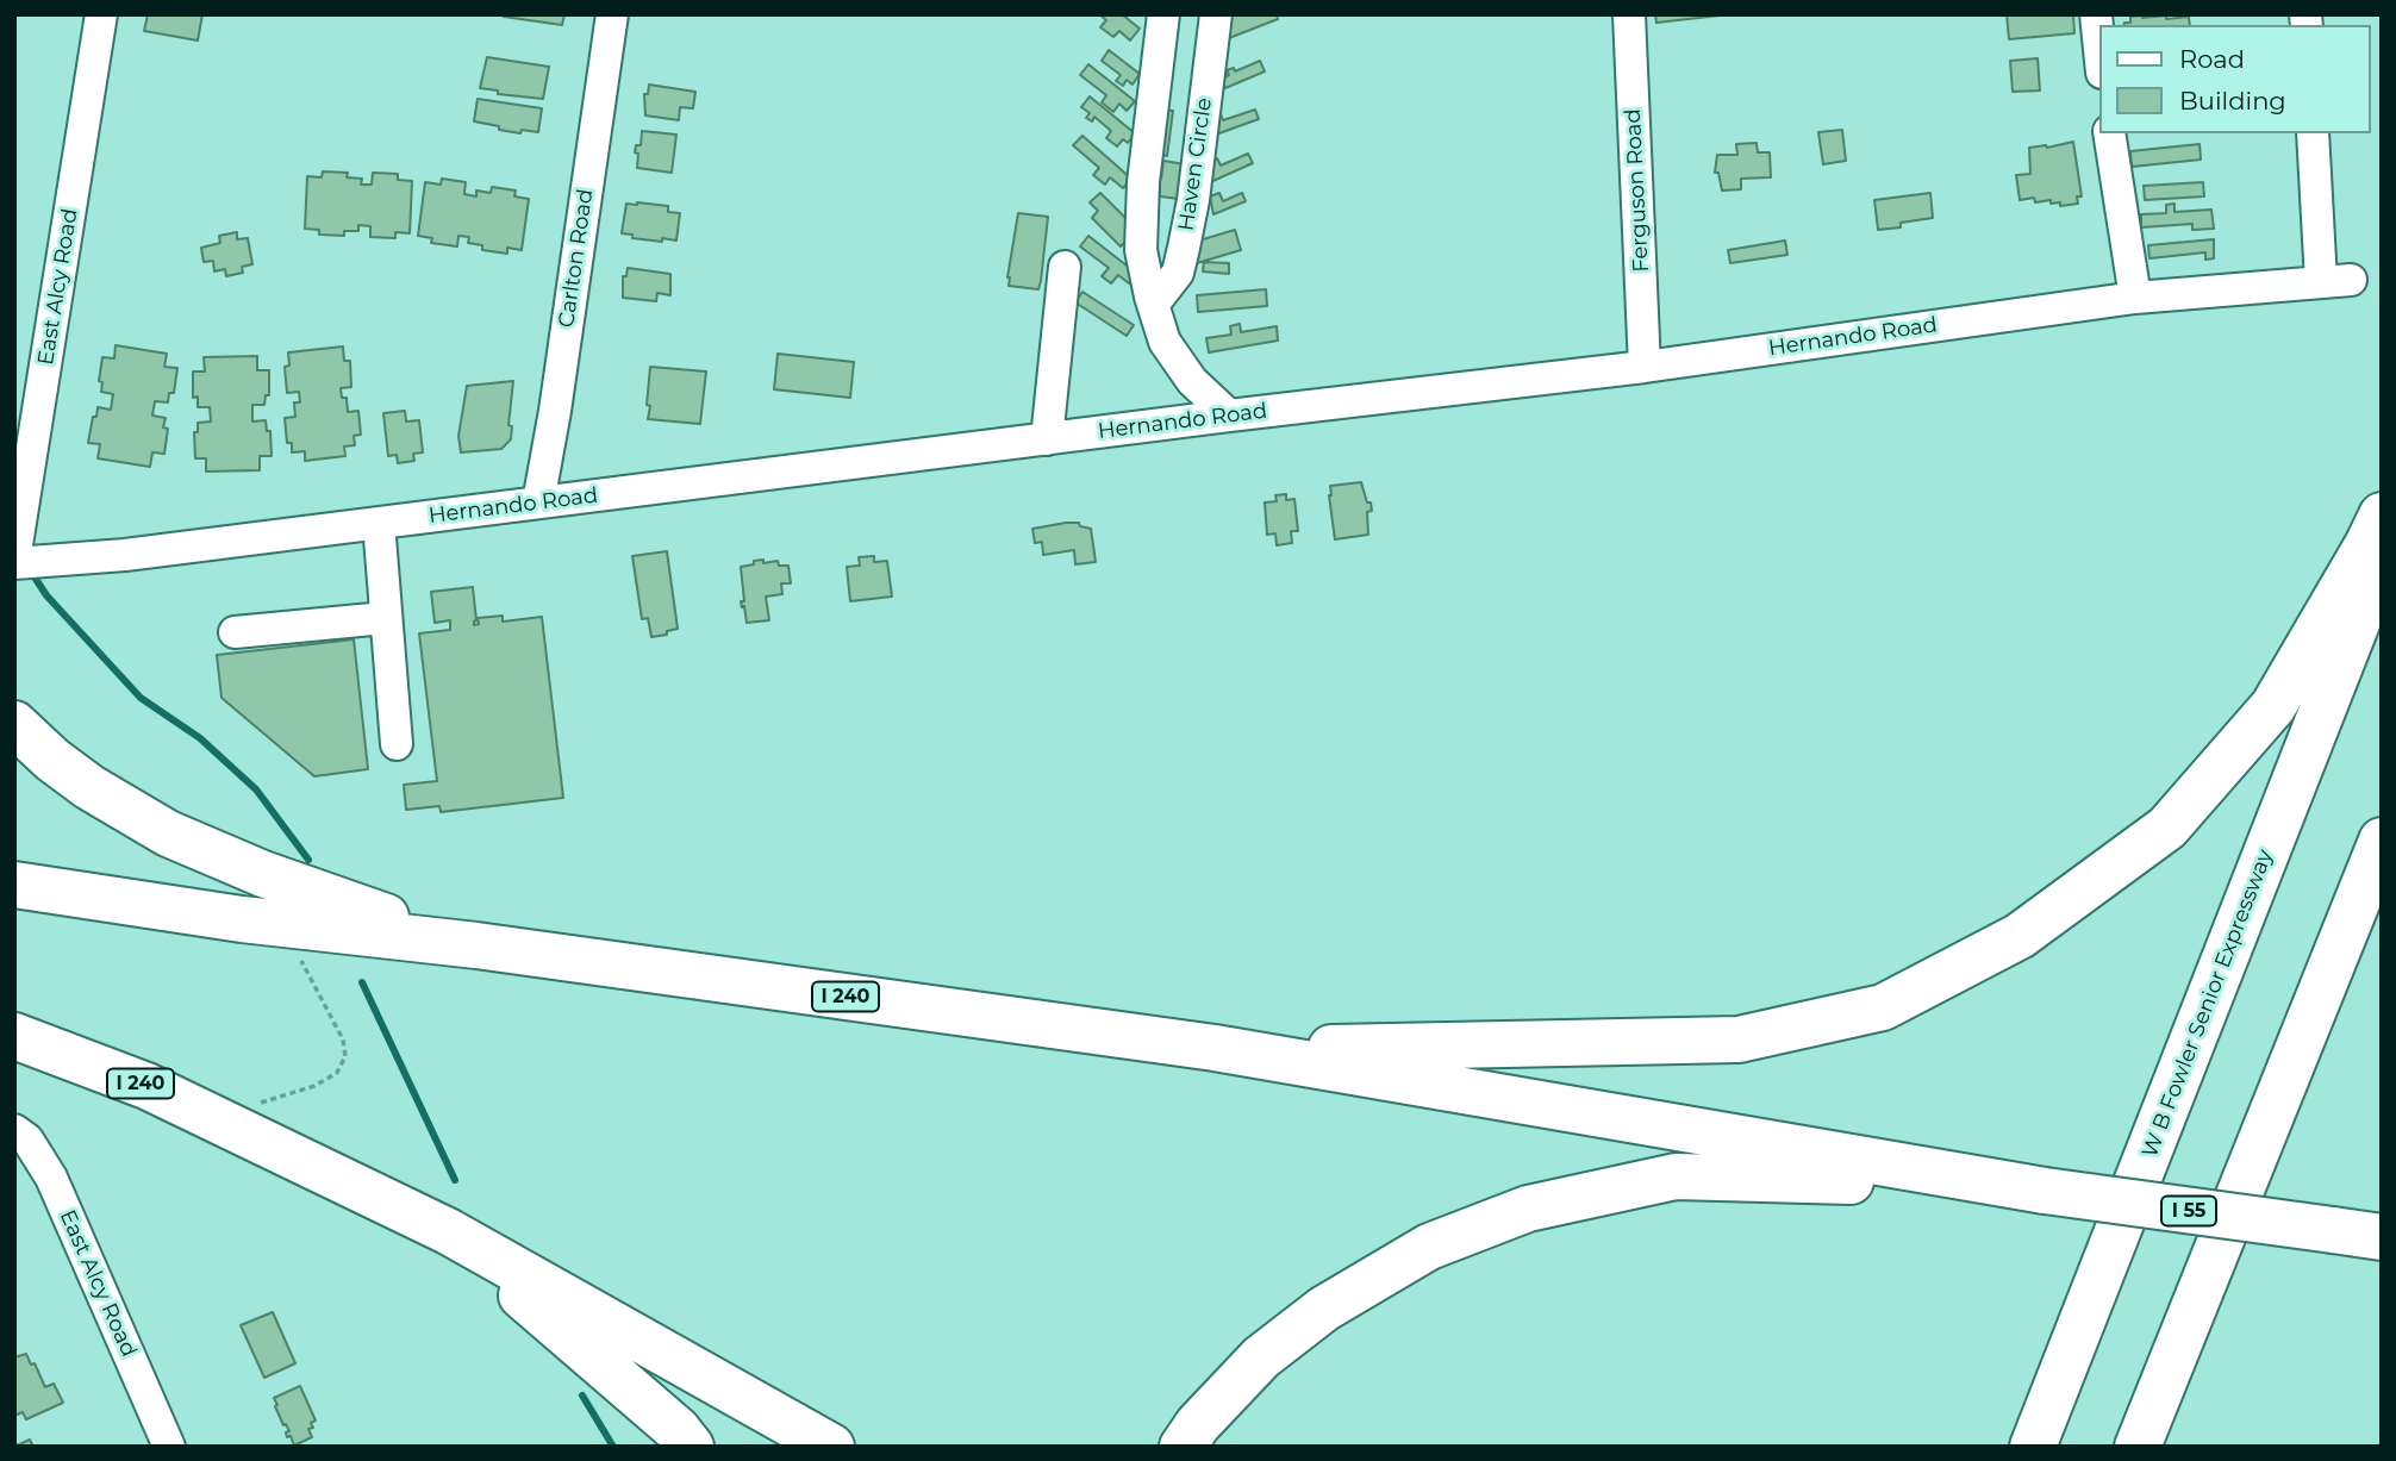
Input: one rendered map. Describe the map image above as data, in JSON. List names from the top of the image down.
{
  "streets": {
    "highway": ["I 240", "W B Fowler Senior Expressway", "I 55"],
    "street": [
      "Haven Circle",
      "Ferguson Road",
      "Carlton Road",
      "East Alcy Road",
      "Hernando Road"
    ]
  },
  "crossings": [
    ["Ferguson Road", "Hernando Road"],
    ["Carlton Road", "Hernando Road"],
    ["East Alcy Road", "Hernando Road"]
  ],
  "legend": ["Road", "Building"]
}
